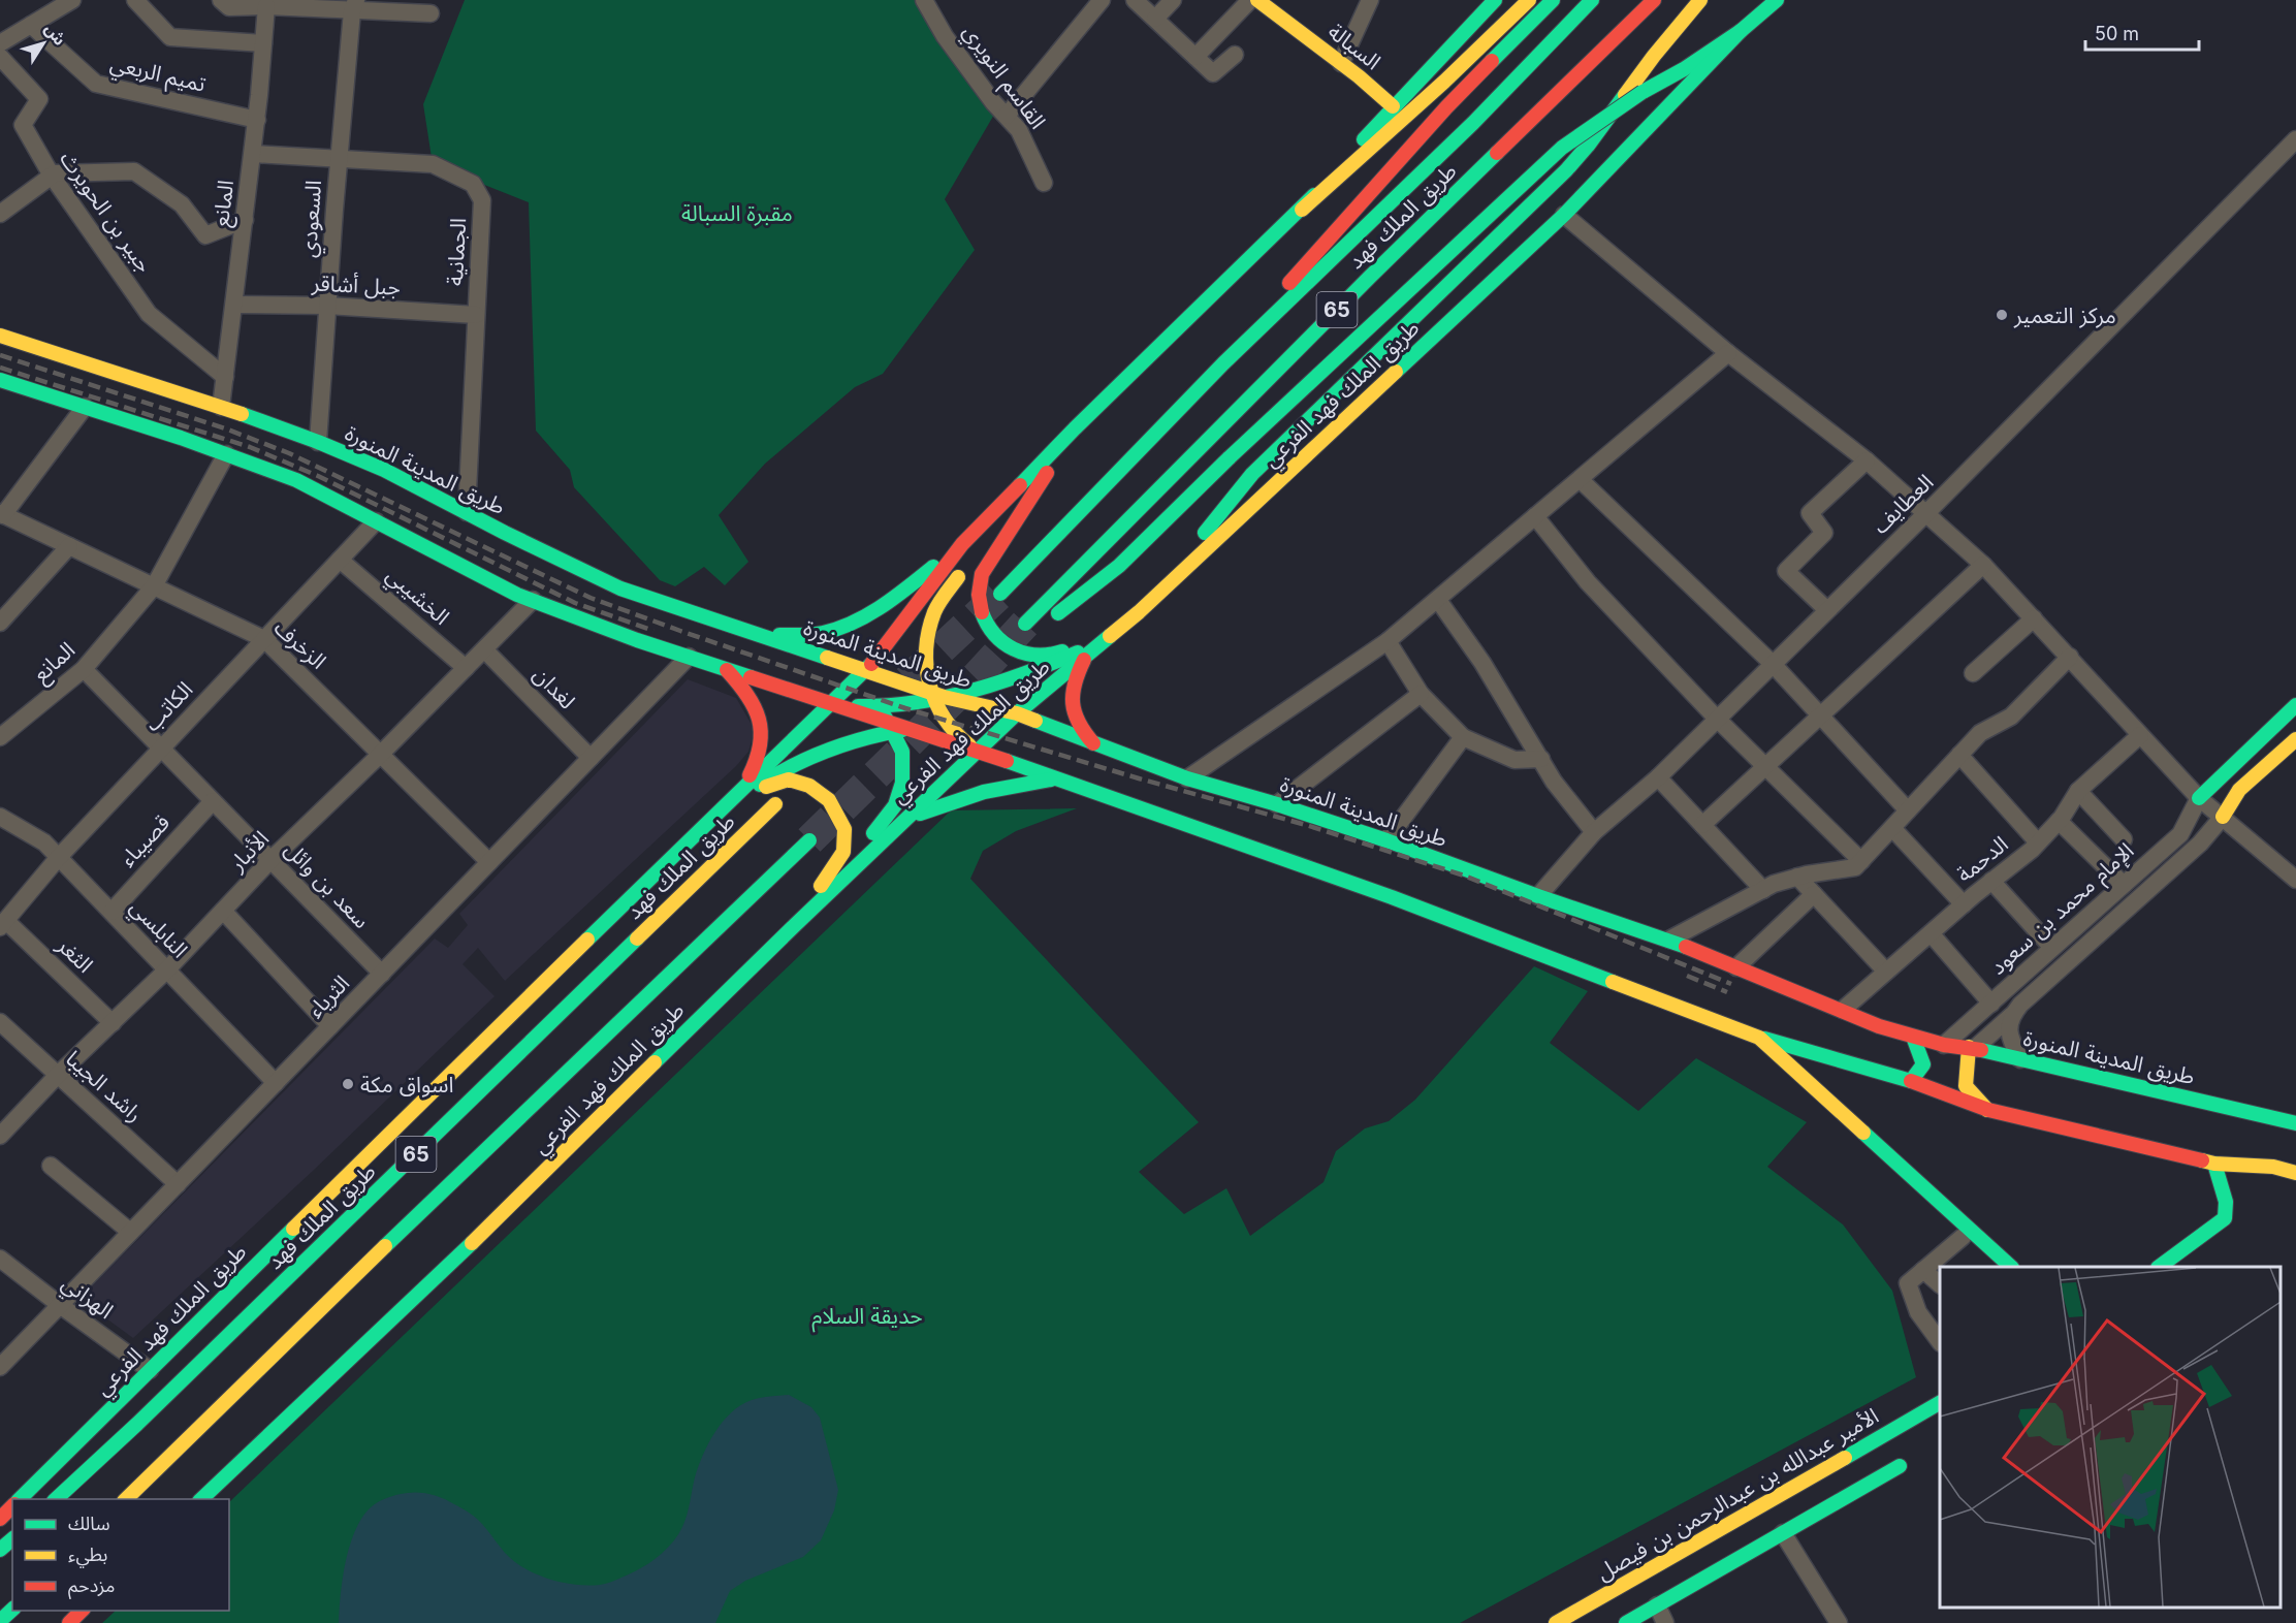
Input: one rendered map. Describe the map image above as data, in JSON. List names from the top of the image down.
{
  "streets": {
    "main road": [
      "السبالة",
      "طريق الملك فهد",
      "65",
      "طريق الملك فهد الفرعي",
      "طريق المدينة المنورة",
      "الأمير عبدالله بن عبدالرحمن بن فيصل"
    ],
    "street": [
      "تميم الربعي",
      "القاسم النويري",
      "المانع",
      "جبير بن الحويرث",
      "السعودي",
      "الجمانية",
      "جبل أشاقر",
      "العطايف",
      "الخشيبي",
      "الزخرف",
      "لغدان",
      "الكاتب",
      "قصيباء",
      "الأنبار",
      "الدحمة",
      "سعد بن وائل",
      "الإمام محمد بن سعود",
      "النابلسي",
      "الثغر",
      "الثرياء",
      "راشد الجيبا",
      "الهزاني"
    ]
  },
  "crossings": [
    ["السبالة", "طريق الملك فهد الفرعي"],
    ["تميم الربعي", "المانع"],
    ["المانع", "جبير بن الحويرث"],
    ["المانع", "الجمانية"],
    ["المانع", "جبل أشاقر"],
    ["المانع", "طريق المدينة المنورة"],
    ["المانع", "الزخرف"],
    ["المانع", "سعد بن وائل"],
    ["السعودي", "الجمانية"],
    ["السعودي", "جبل أشاقر"],
    ["السعودي", "طريق المدينة المنورة"],
    ["الجمانية", "جبل أشاقر"],
    ["الجمانية", "طريق المدينة المنورة"],
    ["طريق الملك فهد الفرعي", "طريق المدينة المنورة"],
    ["طريق الملك فهد الفرعي", "الهزاني"],
    ["طريق المدينة المنورة", "العطايف"],
    ["طريق المدينة المنورة", "الدحمة"],
    ["طريق المدينة المنورة", "الإمام محمد بن سعود"],
    ["الخشيبي", "الكاتب"],
    ["الخشيبي", "الأنبار"],
    ["الزخرف", "الكاتب"],
    ["الزخرف", "الأنبار"],
    ["الزخرف", "الثرياء"],
    ["لغدان", "الأنبار"],
    ["لغدان", "الثرياء"],
    ["الكاتب", "سعد بن وائل"],
    ["الكاتب", "النابلسي"],
    ["الكاتب", "الثغر"],
    ["قصيباء", "سعد بن وائل"],
    ["قصيباء", "النابلسي"],
    ["الأنبار", "سعد بن وائل"],
    ["الأنبار", "النابلسي"],
    ["الأنبار", "الثغر"],
    ["الأنبار", "راشد الجيبا"],
    ["سعد بن وائل", "الثرياء"],
    ["النابلسي", "الثرياء"],
    ["الثرياء", "راشد الجيبا"],
    ["الثرياء", "الهزاني"]
  ],
  "parks": ["مقبرة السبالة", "حديقة السلام"],
  "places": ["مركز التعمير", "اسواق مكة"],
  "legend": ["سالك", "بطيء", "مزدحم"],
  "scale_bar": "50 m",
  "north": "top right"
}
